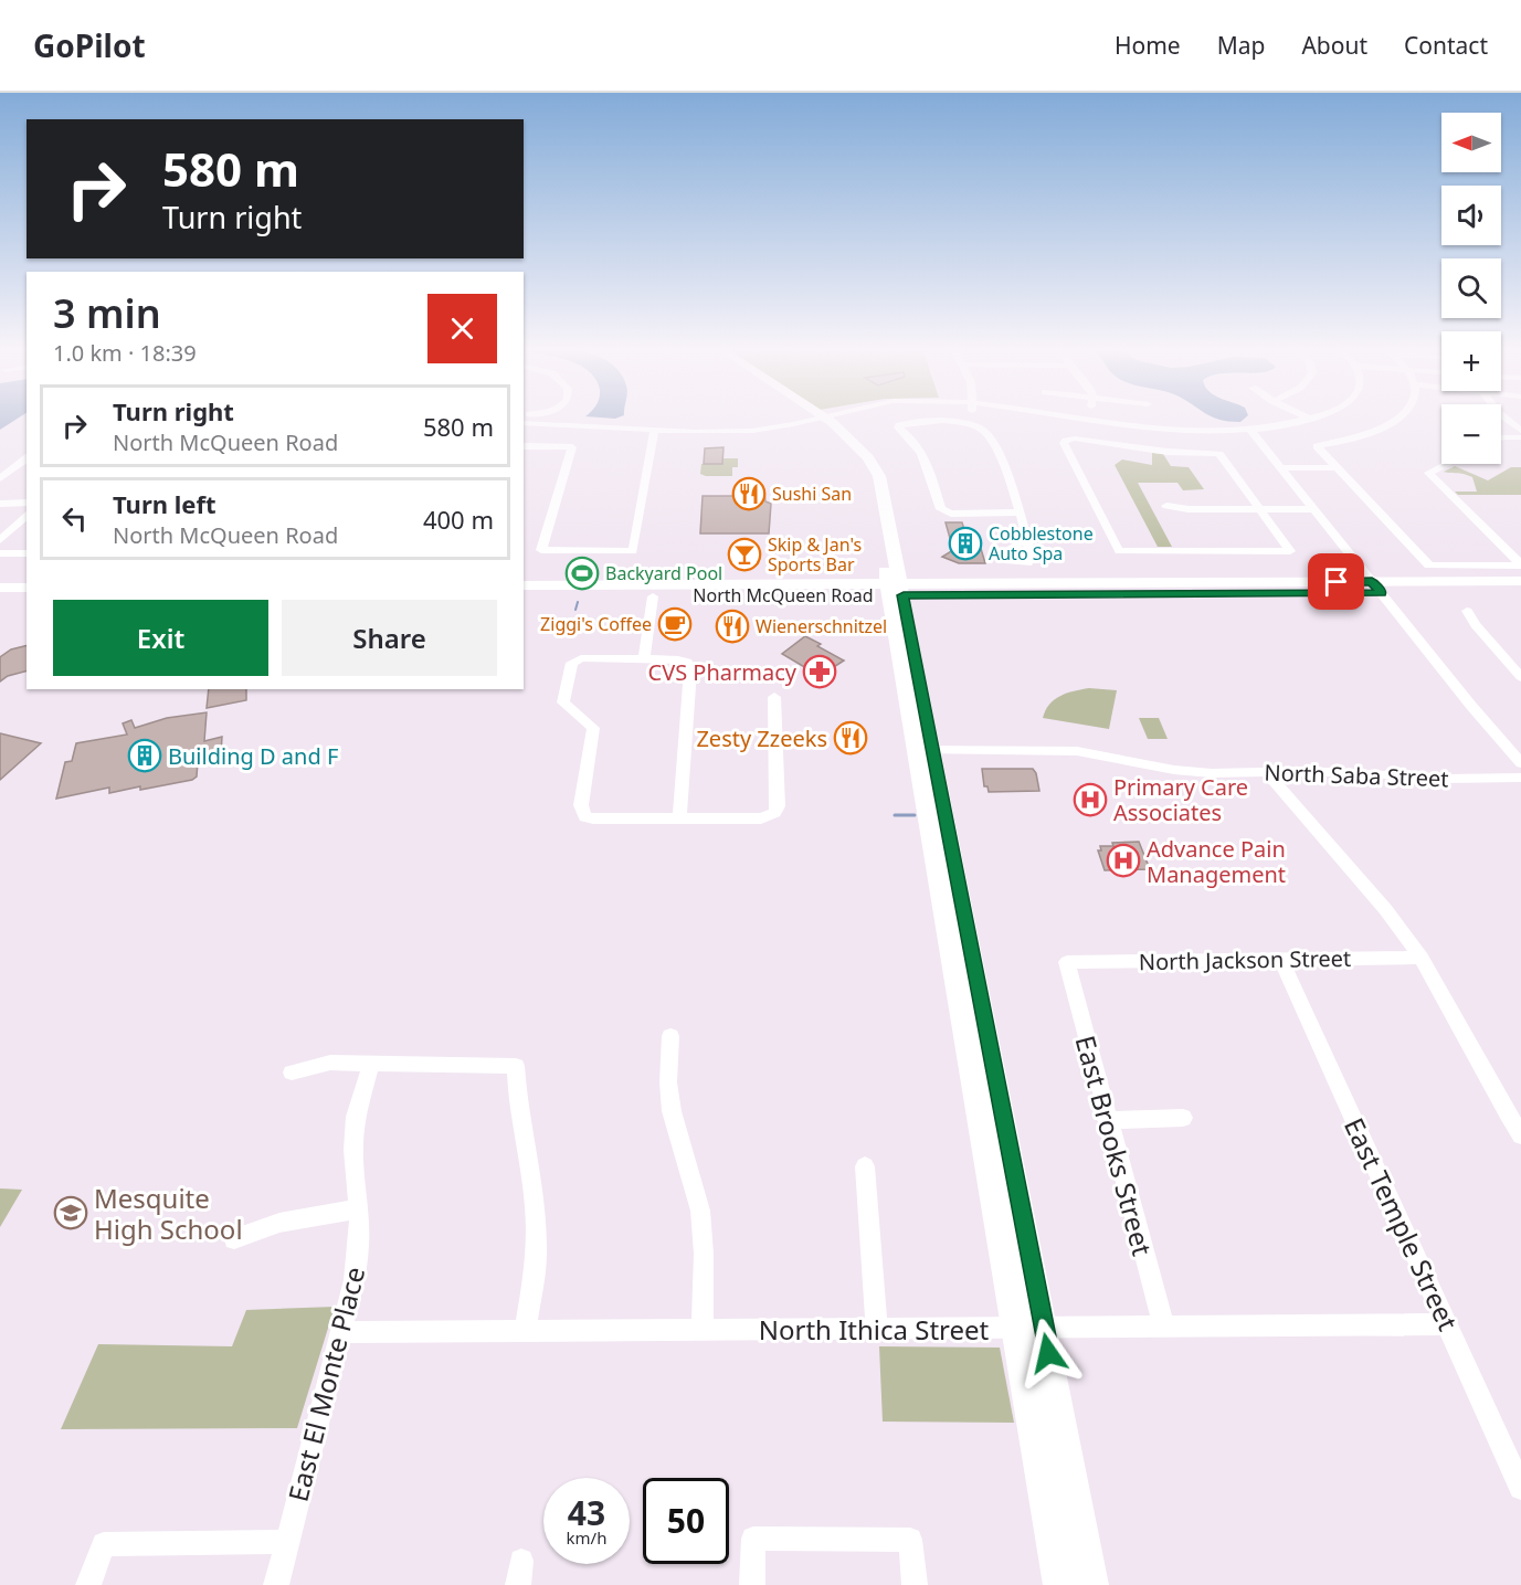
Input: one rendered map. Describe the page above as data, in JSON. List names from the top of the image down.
{
  "streets": {
    "main road": ["North McQueen Road"],
    "street": [
      "North Saba Street",
      "North Jackson Street",
      "East Brooks Street",
      "East Temple Street",
      "North Ithica Street",
      "East El Monte Place"
    ]
  },
  "crossings": [
    ["North Jackson Street", "East Brooks Street"],
    ["North Jackson Street", "East Temple Street"],
    ["East Brooks Street", "North Ithica Street"],
    ["East Temple Street", "North Ithica Street"],
    ["North Ithica Street", "East El Monte Place"]
  ],
  "places": {
    "restaurant": ["Sushi San", "Wienerschnitzel", "Zesty Zzeeks"],
    "building": ["Cobblestone Auto Spa", "Building D and F"],
    "bar": ["Skip & Jan's Sports Bar"],
    "sports": ["Backyard Pool"],
    "cafe": ["Ziggi's Coffee"],
    "pharmacy": ["CVS Pharmacy"],
    "hospital": ["Primary Care Associates", "Advance Pain Management"],
    "school or university": ["Mesquite High School"]
  },
  "north": "left",
  "page": {
    "header": "GoPilot",
    "nav": [
      "Home",
      "Map",
      "About",
      "Contact"
    ],
    "map_buttons": ["+", "−"],
    "turn": ["580 m", "Turn right"],
    "heading": ["3 min", "1.0 km · 18:39"],
    "list": [
      {
        "name": "Turn right",
        "note": "North McQueen Road",
        "value": "580 m"
      },
      {
        "name": "Turn left",
        "note": "North McQueen Road",
        "value": "400 m"
      }
    ],
    "buttons": ["Exit", "Share"],
    "speed": "43 km/h",
    "limit": "50"
  }
}
